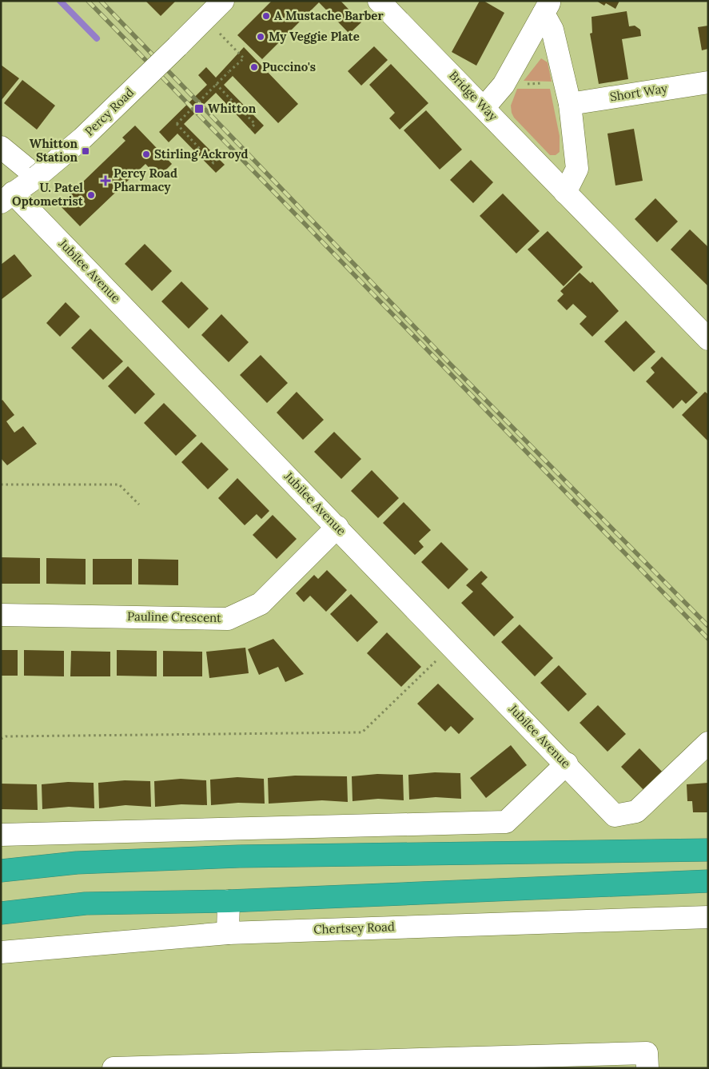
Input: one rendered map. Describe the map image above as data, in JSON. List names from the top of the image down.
{
  "streets": {
    "street": [
      "Short Way",
      "Bridge Way",
      "Percy Road",
      "Jubilee Avenue",
      "Pauline Crescent",
      "Chertsey Road"
    ]
  },
  "crossings": [
    ["Percy Road", "Jubilee Avenue"],
    ["Jubilee Avenue", "Pauline Crescent"]
  ],
  "places": {
    "other": [
      "A Mustache Barber",
      "My Veggie Plate",
      "Puccino's",
      "Stirling Ackroyd",
      "U. Patel Optometrist"
    ],
    "transit": ["Whitton", "Whitton Station"],
    "health": ["Percy Road Pharmacy"]
  }
}
